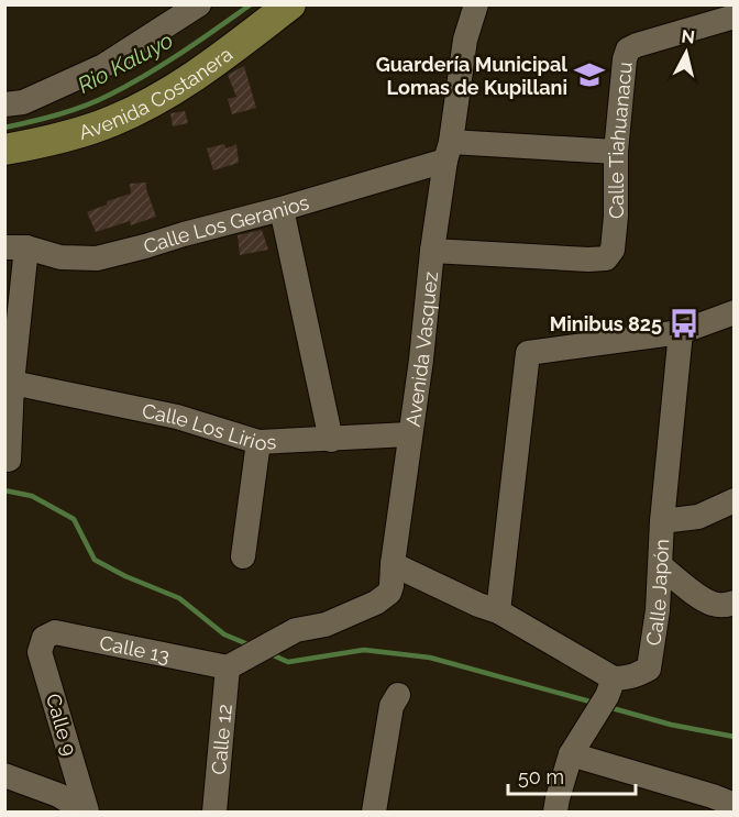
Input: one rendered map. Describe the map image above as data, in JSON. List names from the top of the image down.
{
  "streets": {
    "main road": ["Avenida Costanera"],
    "street": [
      "Calle Tiahuanacu",
      "Calle Los Geranios",
      "Avenida Vasquez",
      "Calle Los Lirios",
      "Calle Japón",
      "Calle 13",
      "Calle 9",
      "Calle 12"
    ]
  },
  "crossings": [
    ["Calle Tiahuanacu", "Calle Los Geranios"],
    ["Calle Tiahuanacu", "Avenida Vasquez"],
    ["Calle Los Geranios", "Avenida Vasquez"],
    ["Avenida Vasquez", "Calle Los Lirios"],
    ["Avenida Vasquez", "Calle 13"],
    ["Avenida Vasquez", "Calle 12"],
    ["Calle 13", "Calle 9"],
    ["Calle 13", "Calle 12"]
  ],
  "water": ["Rio Kaluyo"],
  "places": {
    "school or university": ["Guardería Municipal Lomas de Kupillani"],
    "bus stop": ["Minibus 825"]
  },
  "scale_bar": "50 m",
  "north": "top"
}
